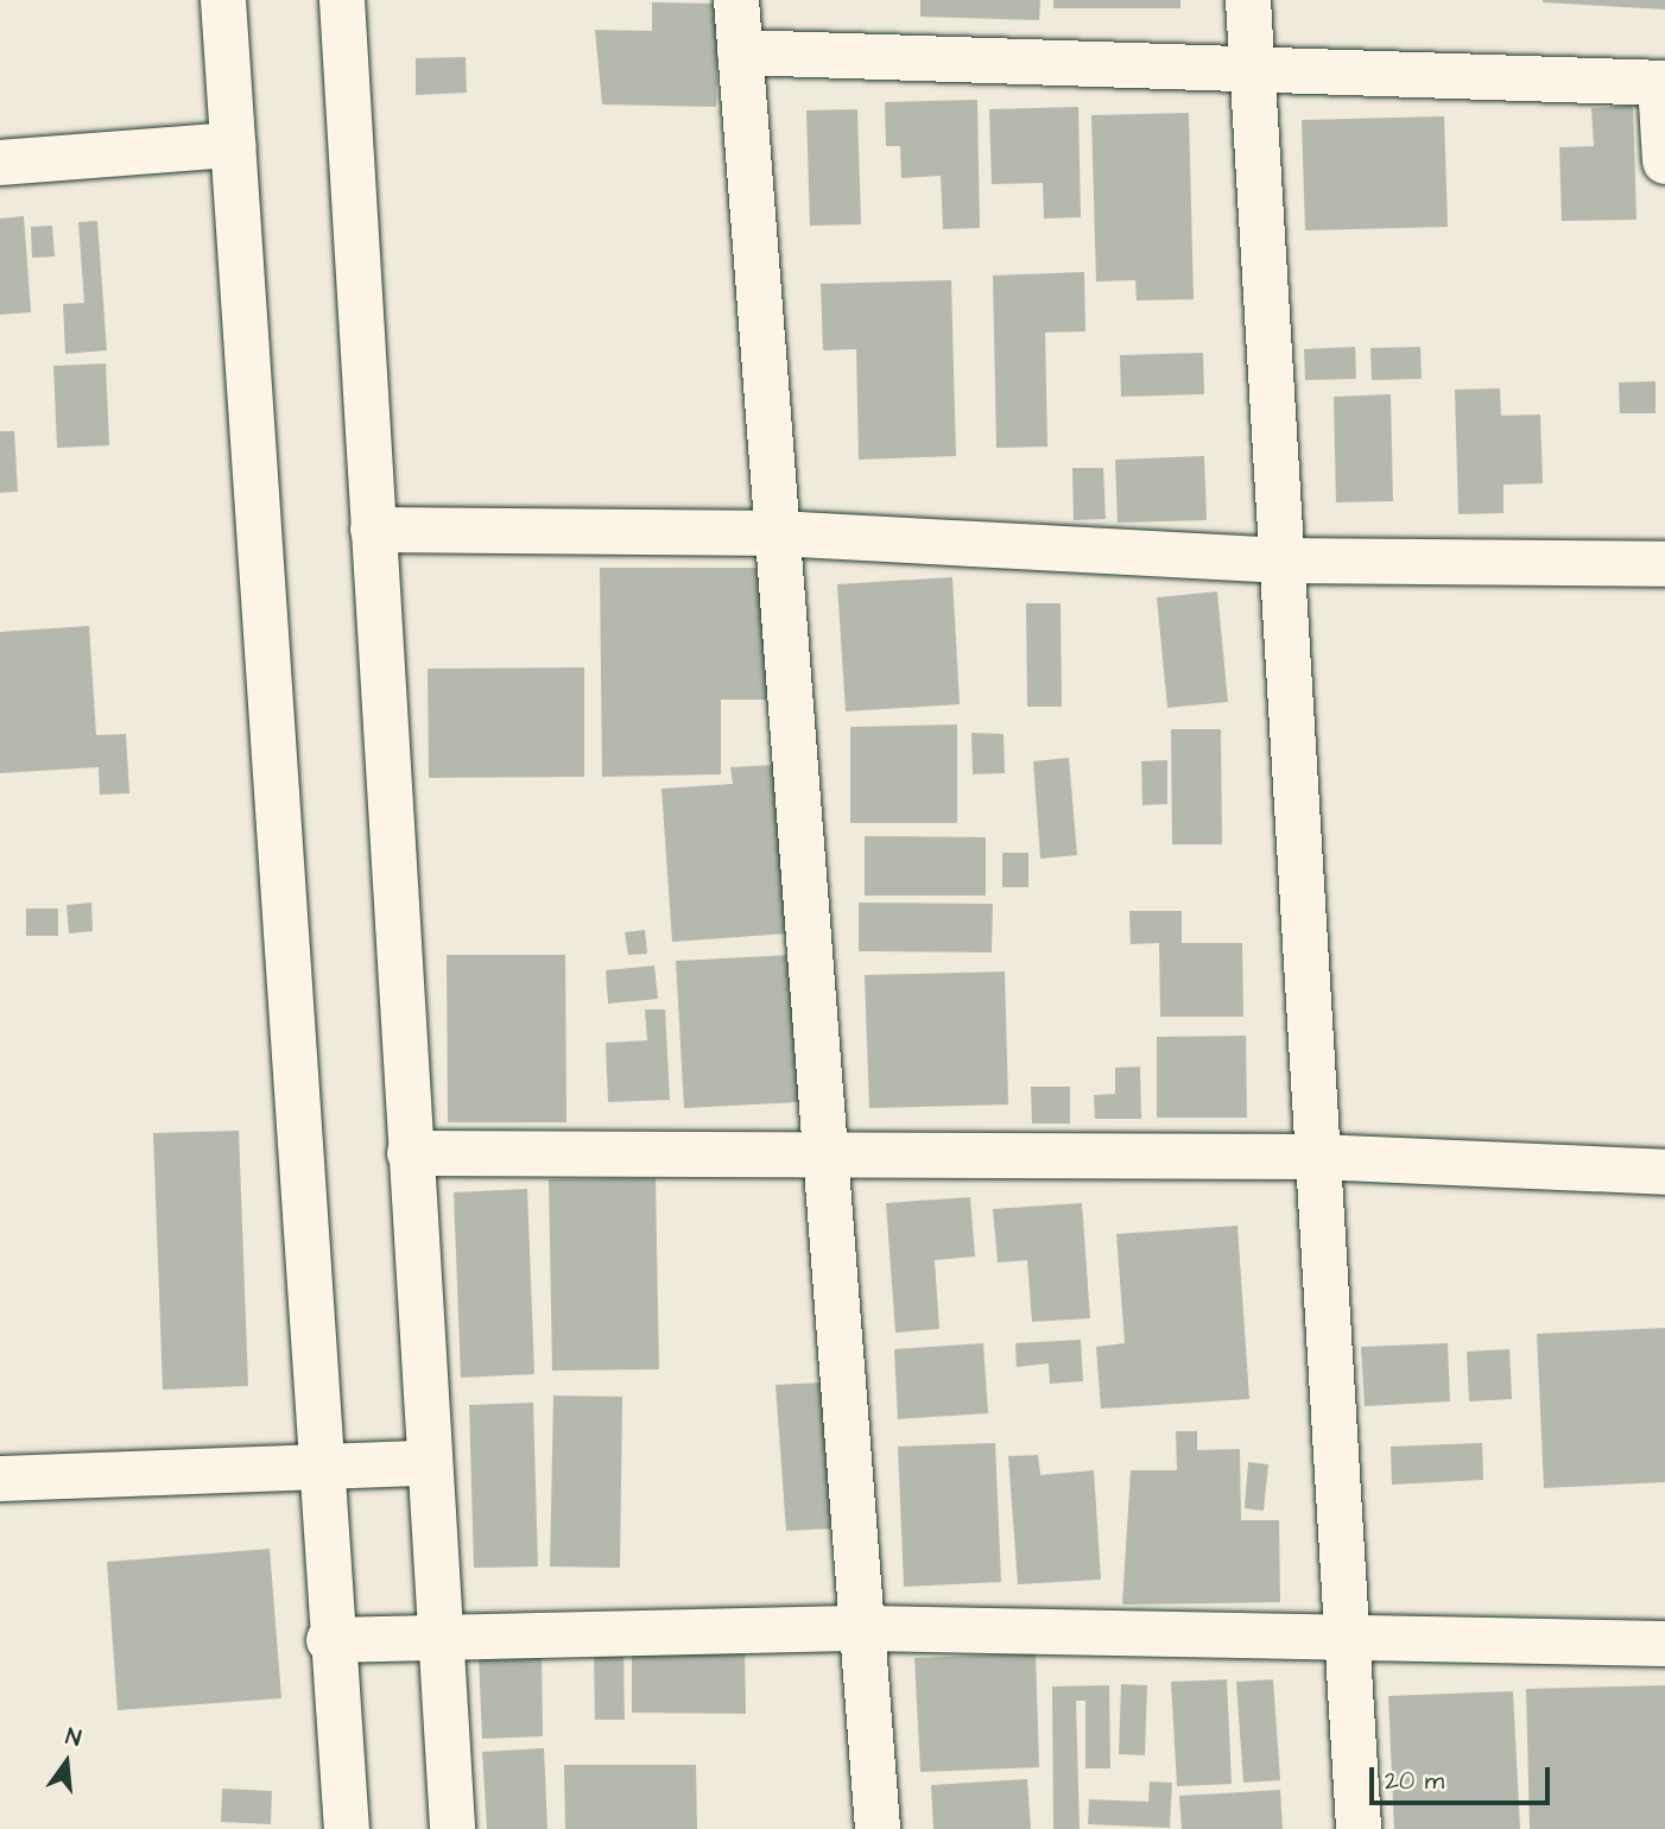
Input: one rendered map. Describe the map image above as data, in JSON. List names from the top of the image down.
{
  "scale_bar": "20 m",
  "north": "top"
}
